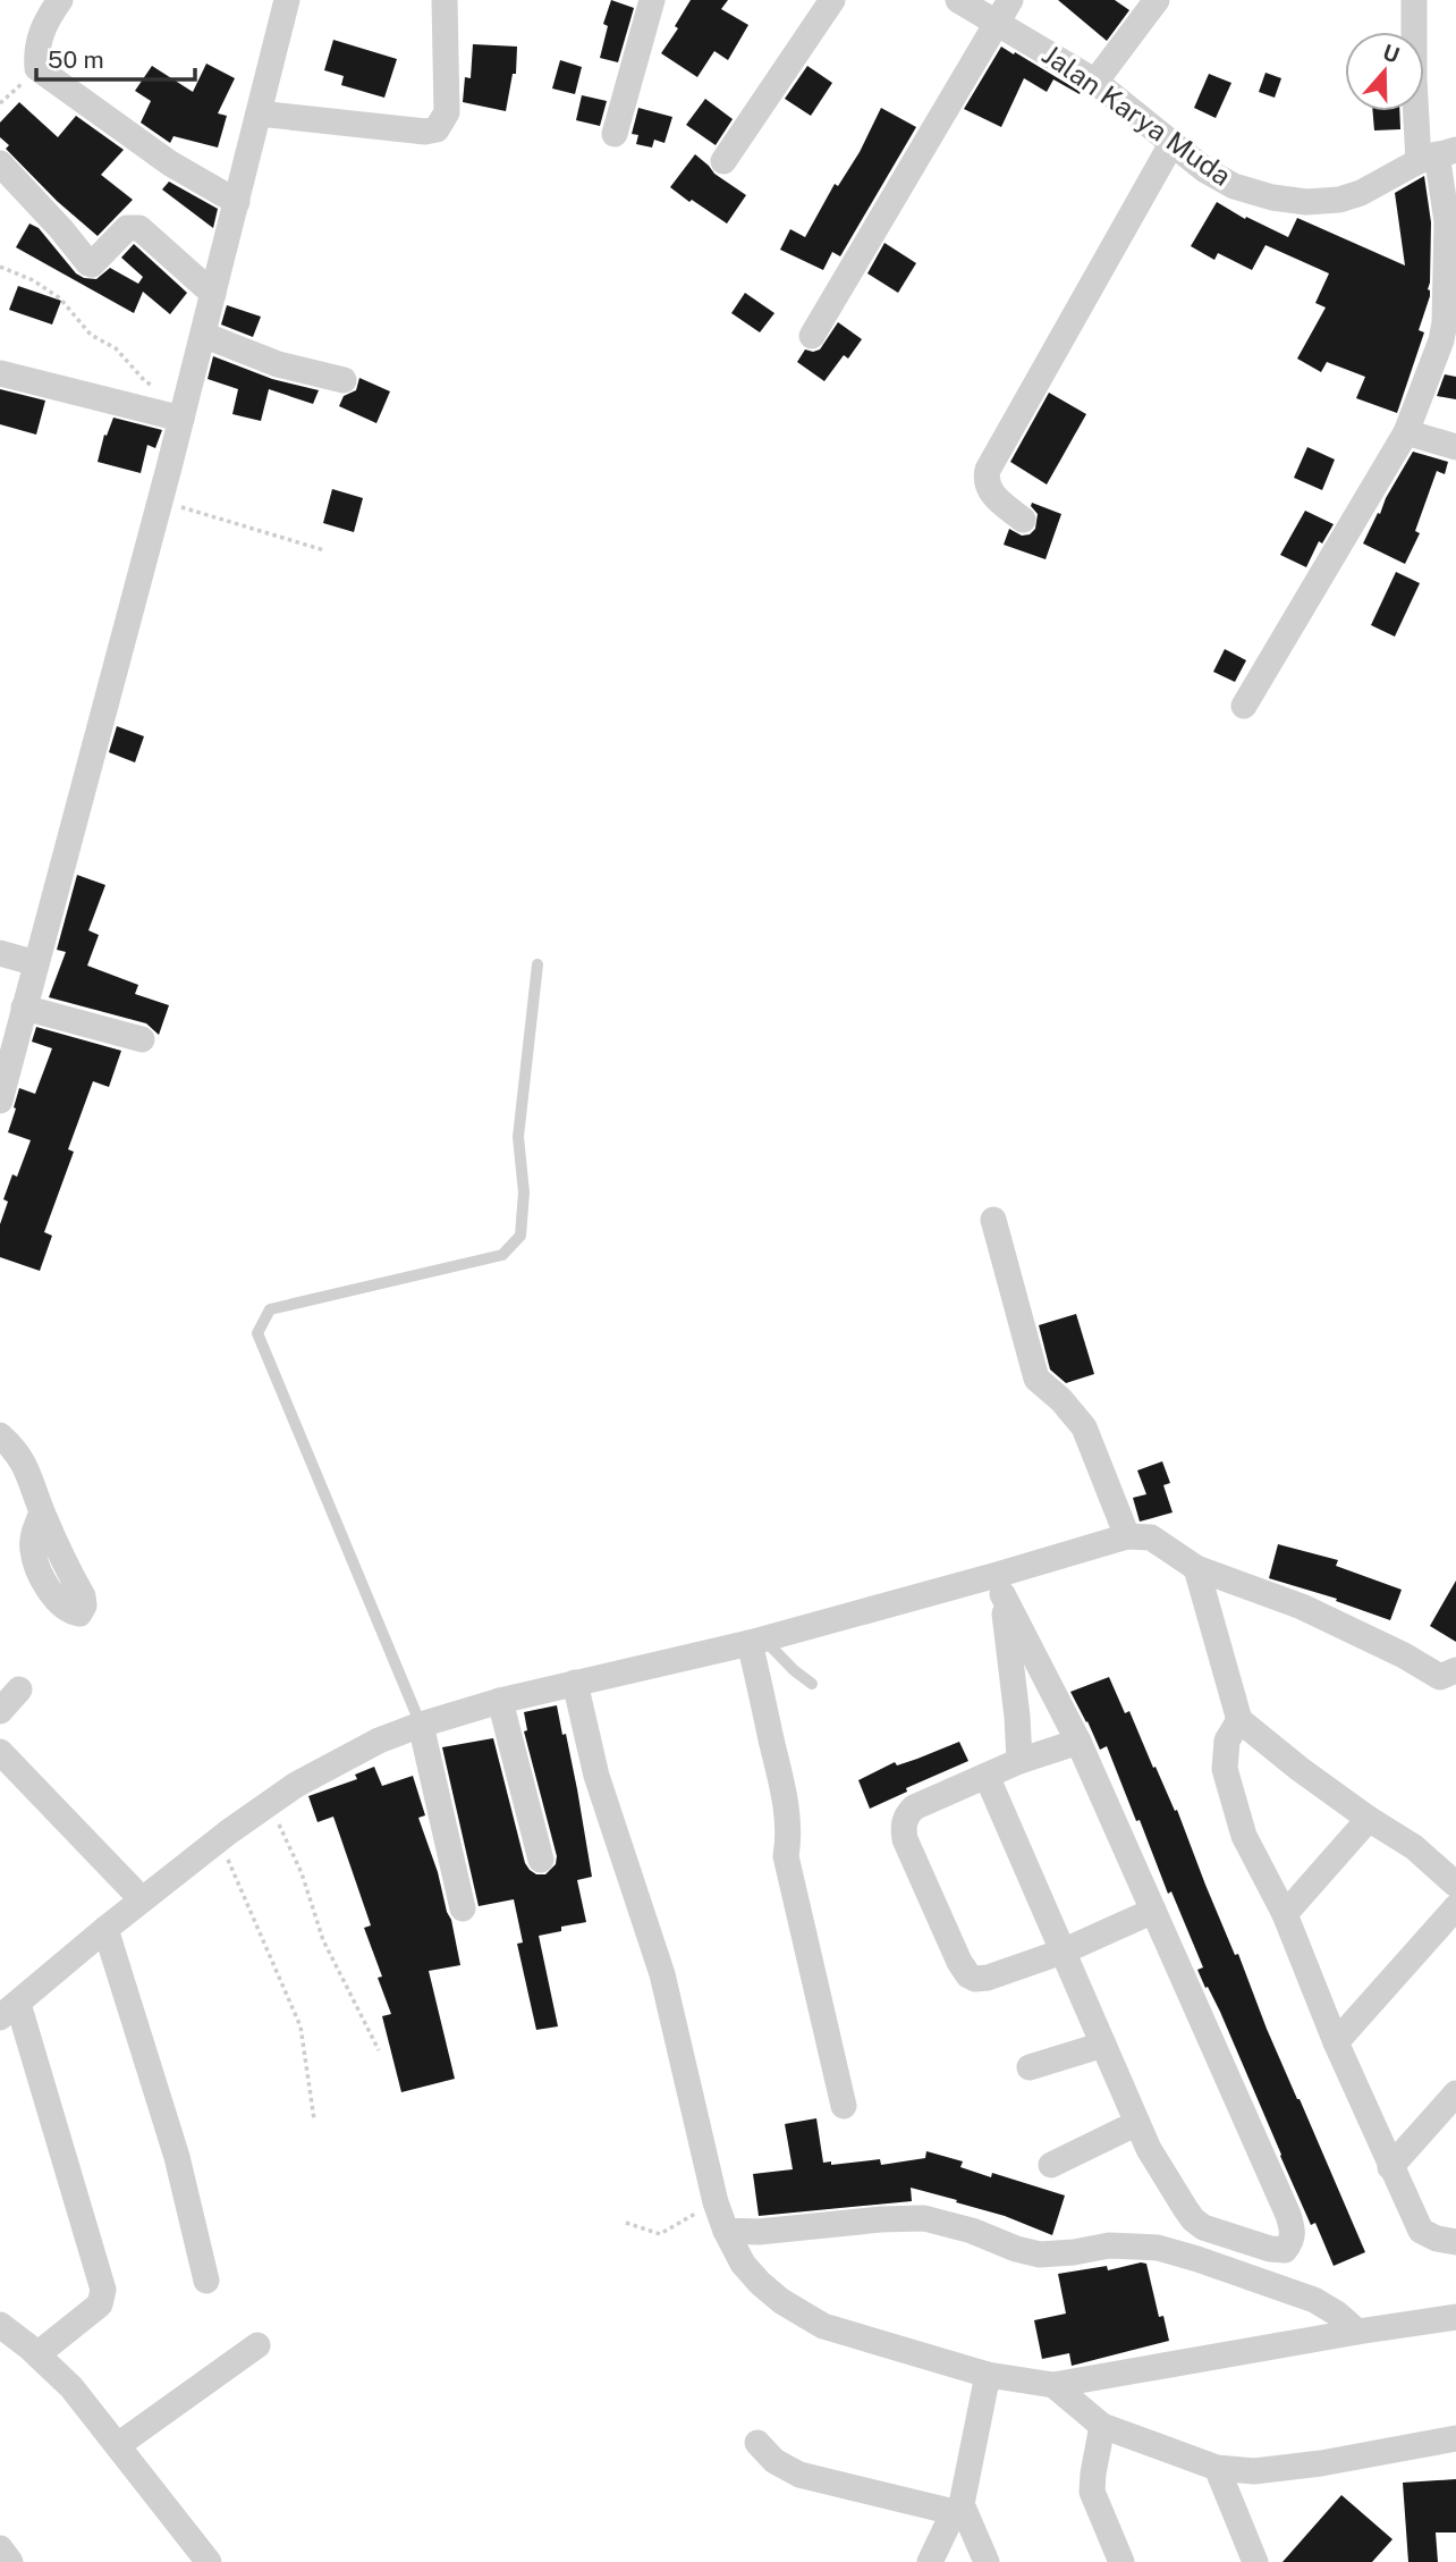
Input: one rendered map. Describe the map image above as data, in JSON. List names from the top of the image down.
{
  "streets": {
    "street": ["Jalan Karya Muda"]
  },
  "scale_bar": "50 m",
  "north": "top"
}
